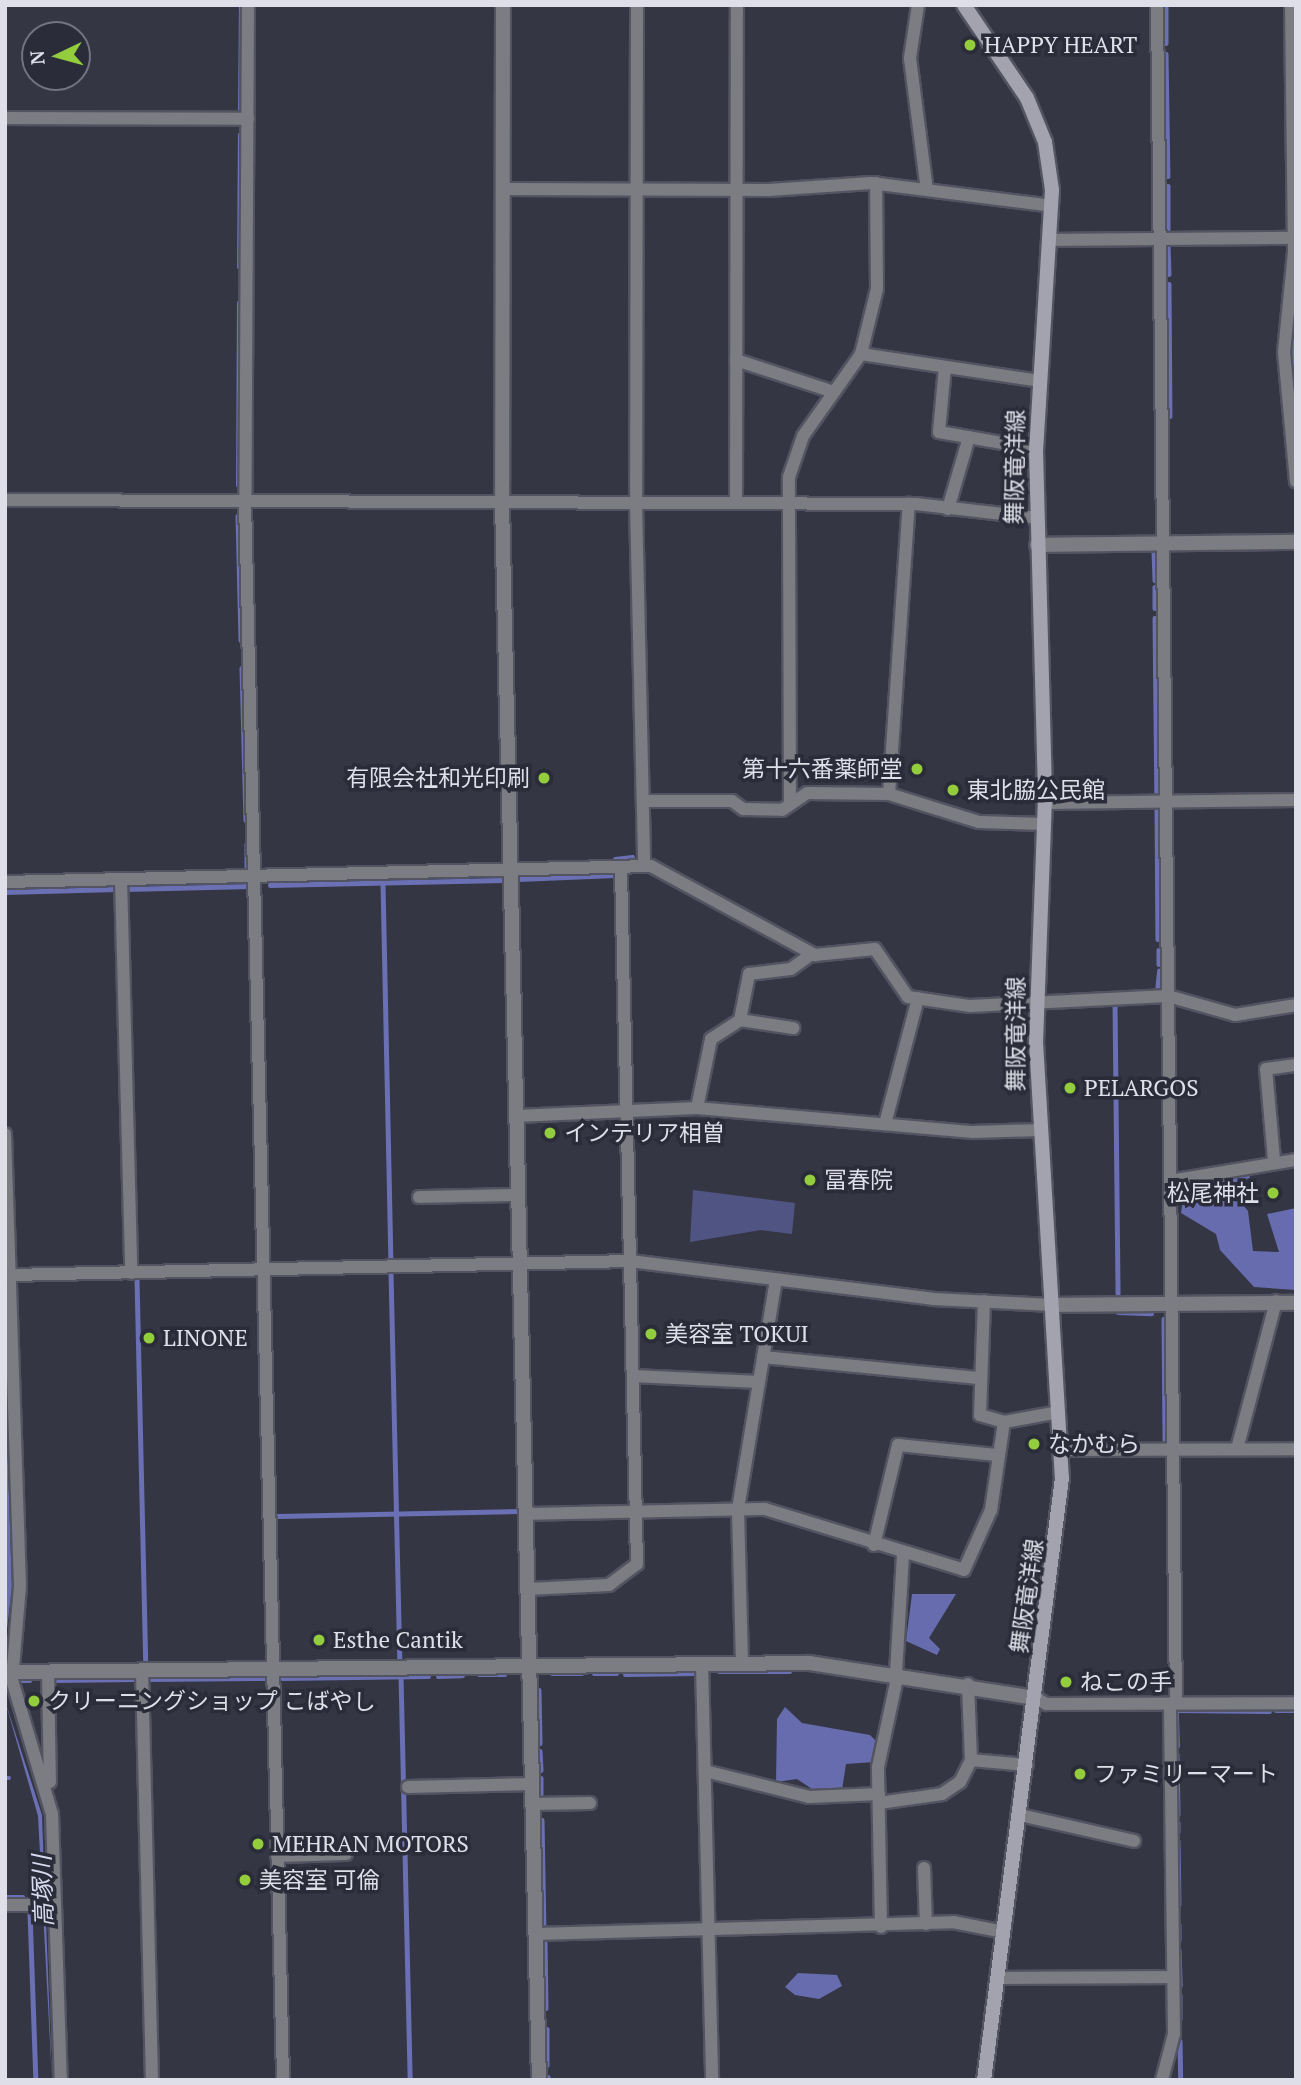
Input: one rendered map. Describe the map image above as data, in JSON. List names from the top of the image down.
{
  "streets": {
    "main road": ["舞阪竜洋線"]
  },
  "water": ["高塚川"],
  "places": [
    "HAPPY HEART",
    "第十六番薬師堂",
    "有限会社和光印刷",
    "東北脇公民館",
    "PELARGOS",
    "インテリア相曽",
    "冨春院",
    "松尾神社",
    "美容室 TOKUI",
    "LINONE",
    "なかむら",
    "Esthe Cantik",
    "ねこの手",
    "クリーニングショップ こばやし",
    "ファミリーマート",
    "MEHRAN MOTORS",
    "美容室 可倫"
  ],
  "north": "left"
}
